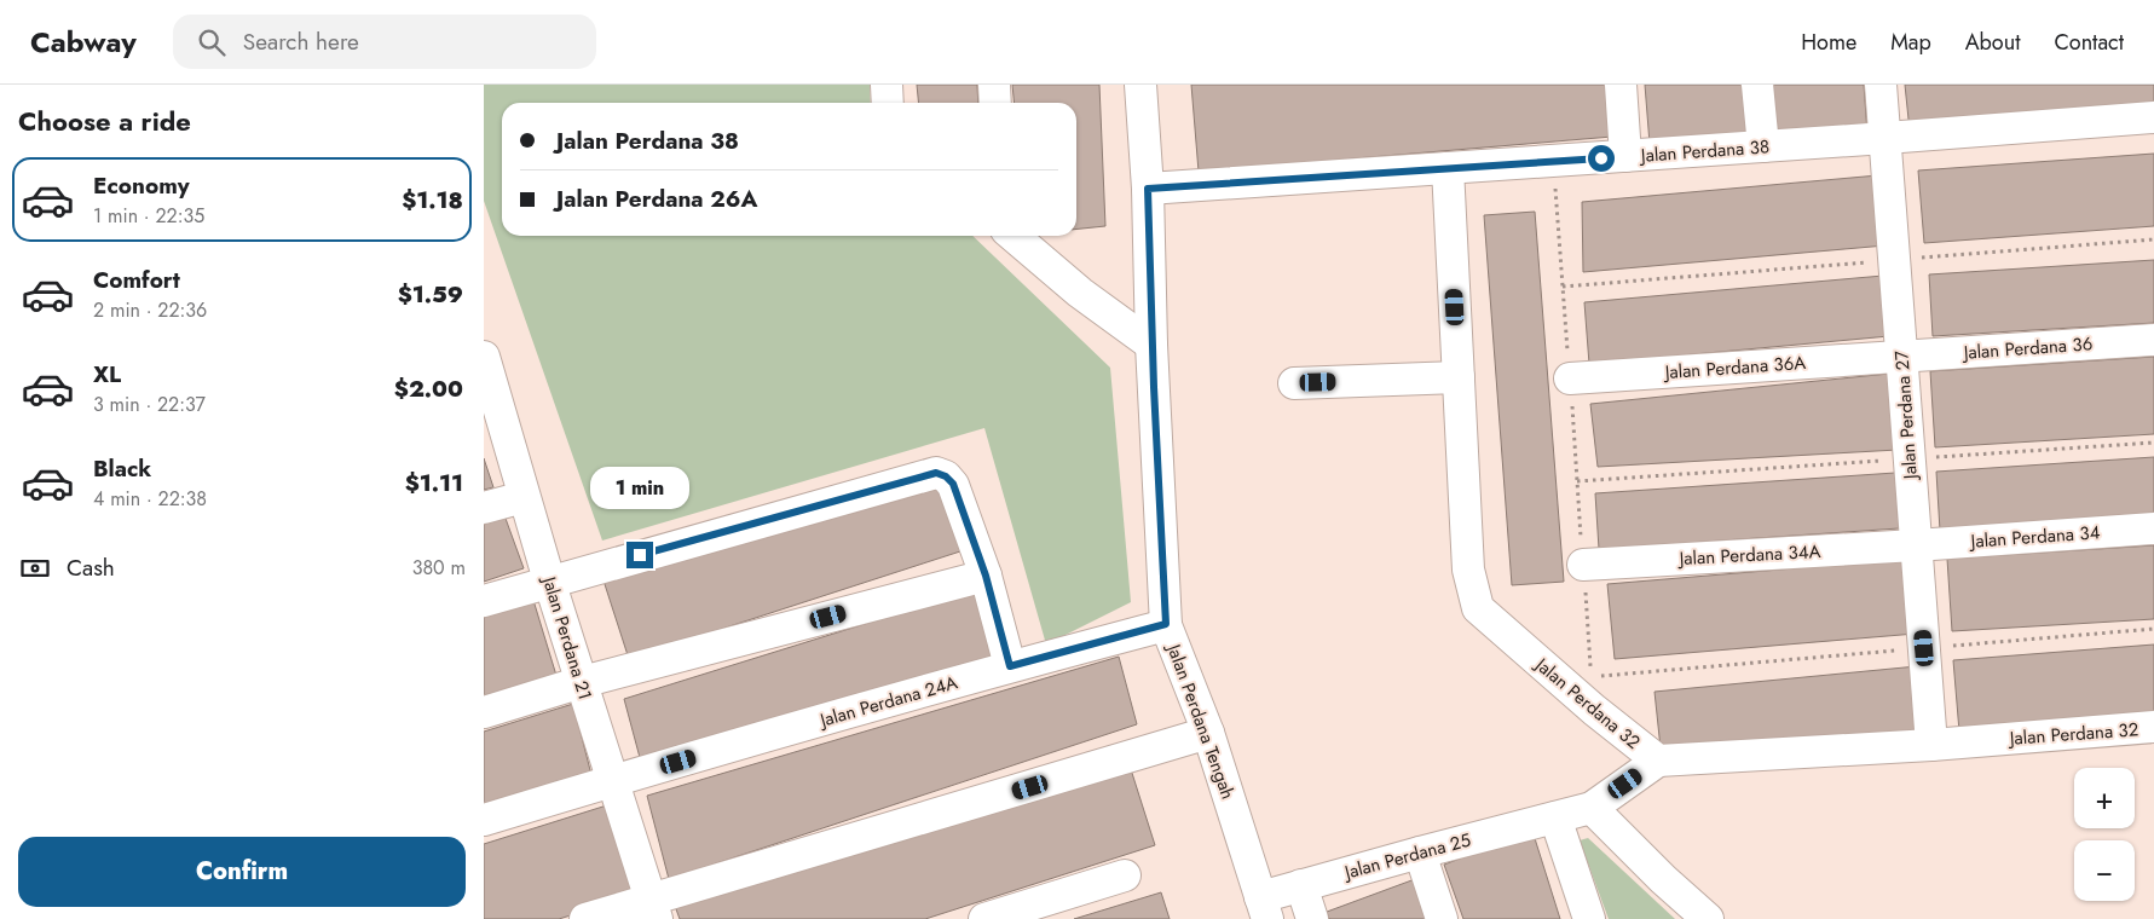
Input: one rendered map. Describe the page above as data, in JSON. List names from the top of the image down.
{
  "streets": {
    "street": [
      "Jalan Perdana 38",
      "Jalan Perdana 36",
      "Jalan Perdana 36A",
      "Jalan Perdana 27",
      "Jalan Perdana 34",
      "Jalan Perdana 34A",
      "Jalan Perdana 21",
      "Jalan Perdana 24A",
      "Jalan Perdana 32",
      "Jalan Perdana Tengah",
      "Jalan Perdana 25"
    ]
  },
  "crossings": [
    ["Jalan Perdana 38", "Jalan Perdana 27"],
    ["Jalan Perdana 38", "Jalan Perdana 32"],
    ["Jalan Perdana 38", "Jalan Perdana Tengah"],
    ["Jalan Perdana 36", "Jalan Perdana 36A"],
    ["Jalan Perdana 36", "Jalan Perdana 27"],
    ["Jalan Perdana 36A", "Jalan Perdana 27"],
    ["Jalan Perdana 27", "Jalan Perdana 34"],
    ["Jalan Perdana 27", "Jalan Perdana 34A"],
    ["Jalan Perdana 27", "Jalan Perdana 32"],
    ["Jalan Perdana 34", "Jalan Perdana 34A"],
    ["Jalan Perdana 21", "Jalan Perdana 24A"],
    ["Jalan Perdana 24A", "Jalan Perdana Tengah"],
    ["Jalan Perdana 32", "Jalan Perdana 25"],
    ["Jalan Perdana Tengah", "Jalan Perdana 25"]
  ],
  "page": {
    "header": "Cabway",
    "search": "Search here",
    "nav": [
      "Home",
      "Map",
      "About",
      "Contact"
    ],
    "heading": "Choose a ride",
    "banner": ["Jalan Perdana 38", "Jalan Perdana 26A"],
    "list": [
      {
        "name": "Economy",
        "note": "1 min · 22:35",
        "value": "$1.18"
      },
      {
        "name": "Comfort",
        "note": "2 min · 22:36",
        "value": "$1.59"
      },
      {
        "name": "XL",
        "note": "3 min · 22:37",
        "value": "$2.00"
      },
      {
        "name": "Black",
        "note": "4 min · 22:38",
        "value": "$1.11"
      }
    ],
    "bubble": "1 min",
    "pay": ["Cash", "380 m"],
    "map_buttons": ["+", "−"],
    "buttons": "Confirm"
  }
}
